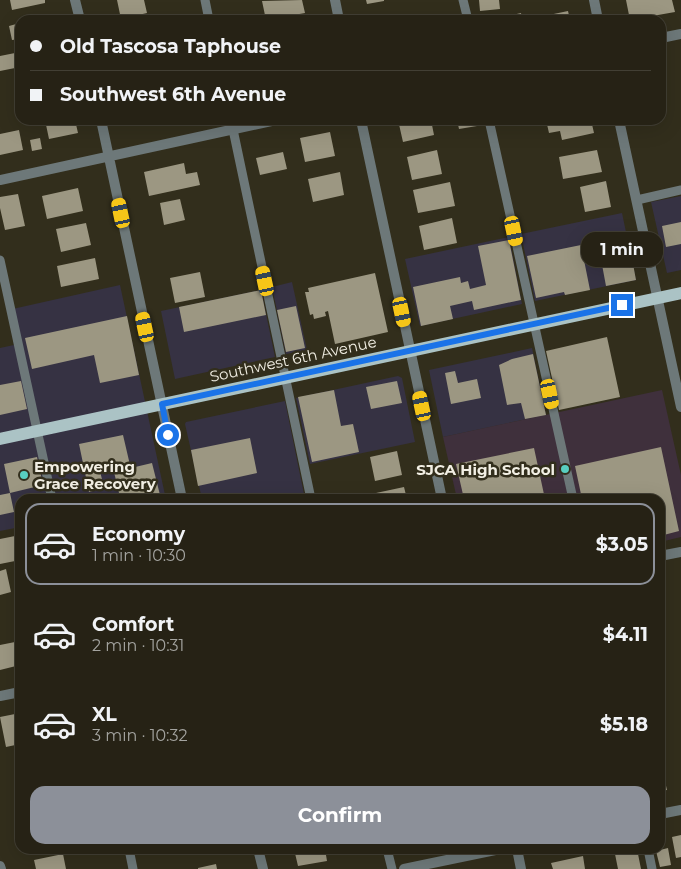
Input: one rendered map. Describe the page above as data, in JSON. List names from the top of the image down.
{
  "streets": {
    "main road": ["Southwest 6th Avenue"]
  },
  "places": ["SJCA High School", "Empowering Grace Recovery"],
  "page": {
    "banner": ["Old Tascosa Taphouse", "Southwest 6th Avenue"],
    "bubble": "1 min",
    "list": [
      {
        "name": "Economy",
        "note": "1 min · 10:30",
        "value": "$3.05"
      },
      {
        "name": "Comfort",
        "note": "2 min · 10:31",
        "value": "$4.11"
      },
      {
        "name": "XL",
        "note": "3 min · 10:32",
        "value": "$5.18"
      }
    ],
    "buttons": "Confirm"
  }
}
